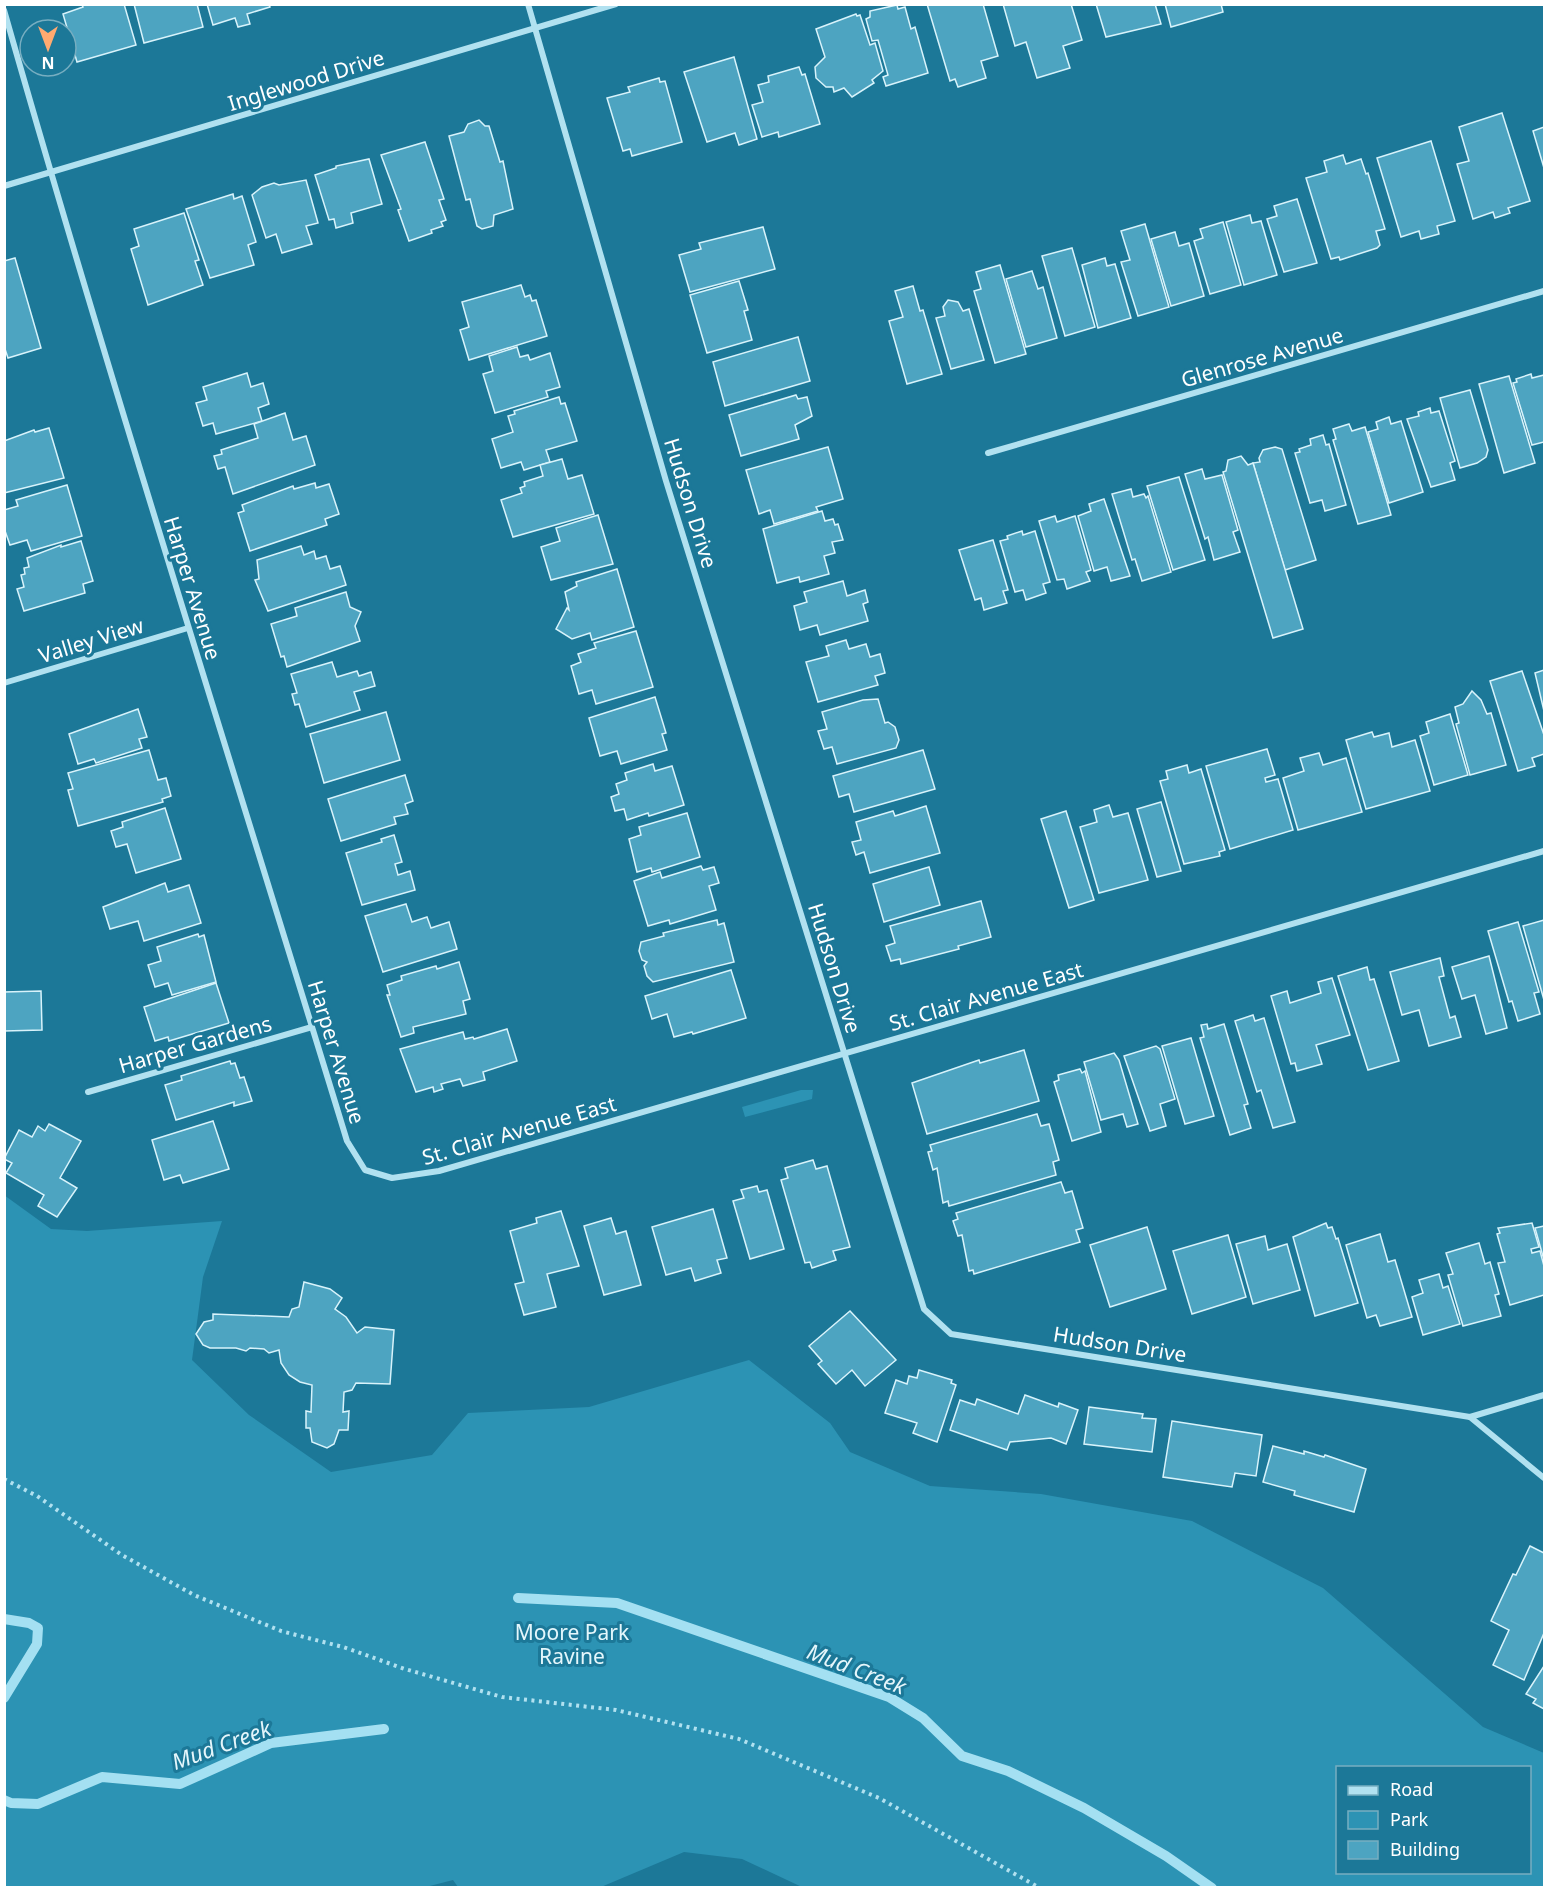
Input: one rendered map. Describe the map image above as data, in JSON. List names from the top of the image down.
{
  "streets": {
    "street": [
      "Inglewood Drive",
      "Glenrose Avenue",
      "Hudson Drive",
      "Harper Avenue",
      "Valley View",
      "St. Clair Avenue East",
      "Harper Gardens"
    ]
  },
  "crossings": [
    ["Inglewood Drive", "Hudson Drive"],
    ["Inglewood Drive", "Harper Avenue"],
    ["Hudson Drive", "St. Clair Avenue East"],
    ["Harper Avenue", "Valley View"],
    ["Harper Avenue", "St. Clair Avenue East"],
    ["Harper Avenue", "Harper Gardens"]
  ],
  "water": ["Mud Creek"],
  "parks": ["Moore Park Ravine"],
  "legend": ["Road", "Park", "Building"],
  "north": "bottom"
}
